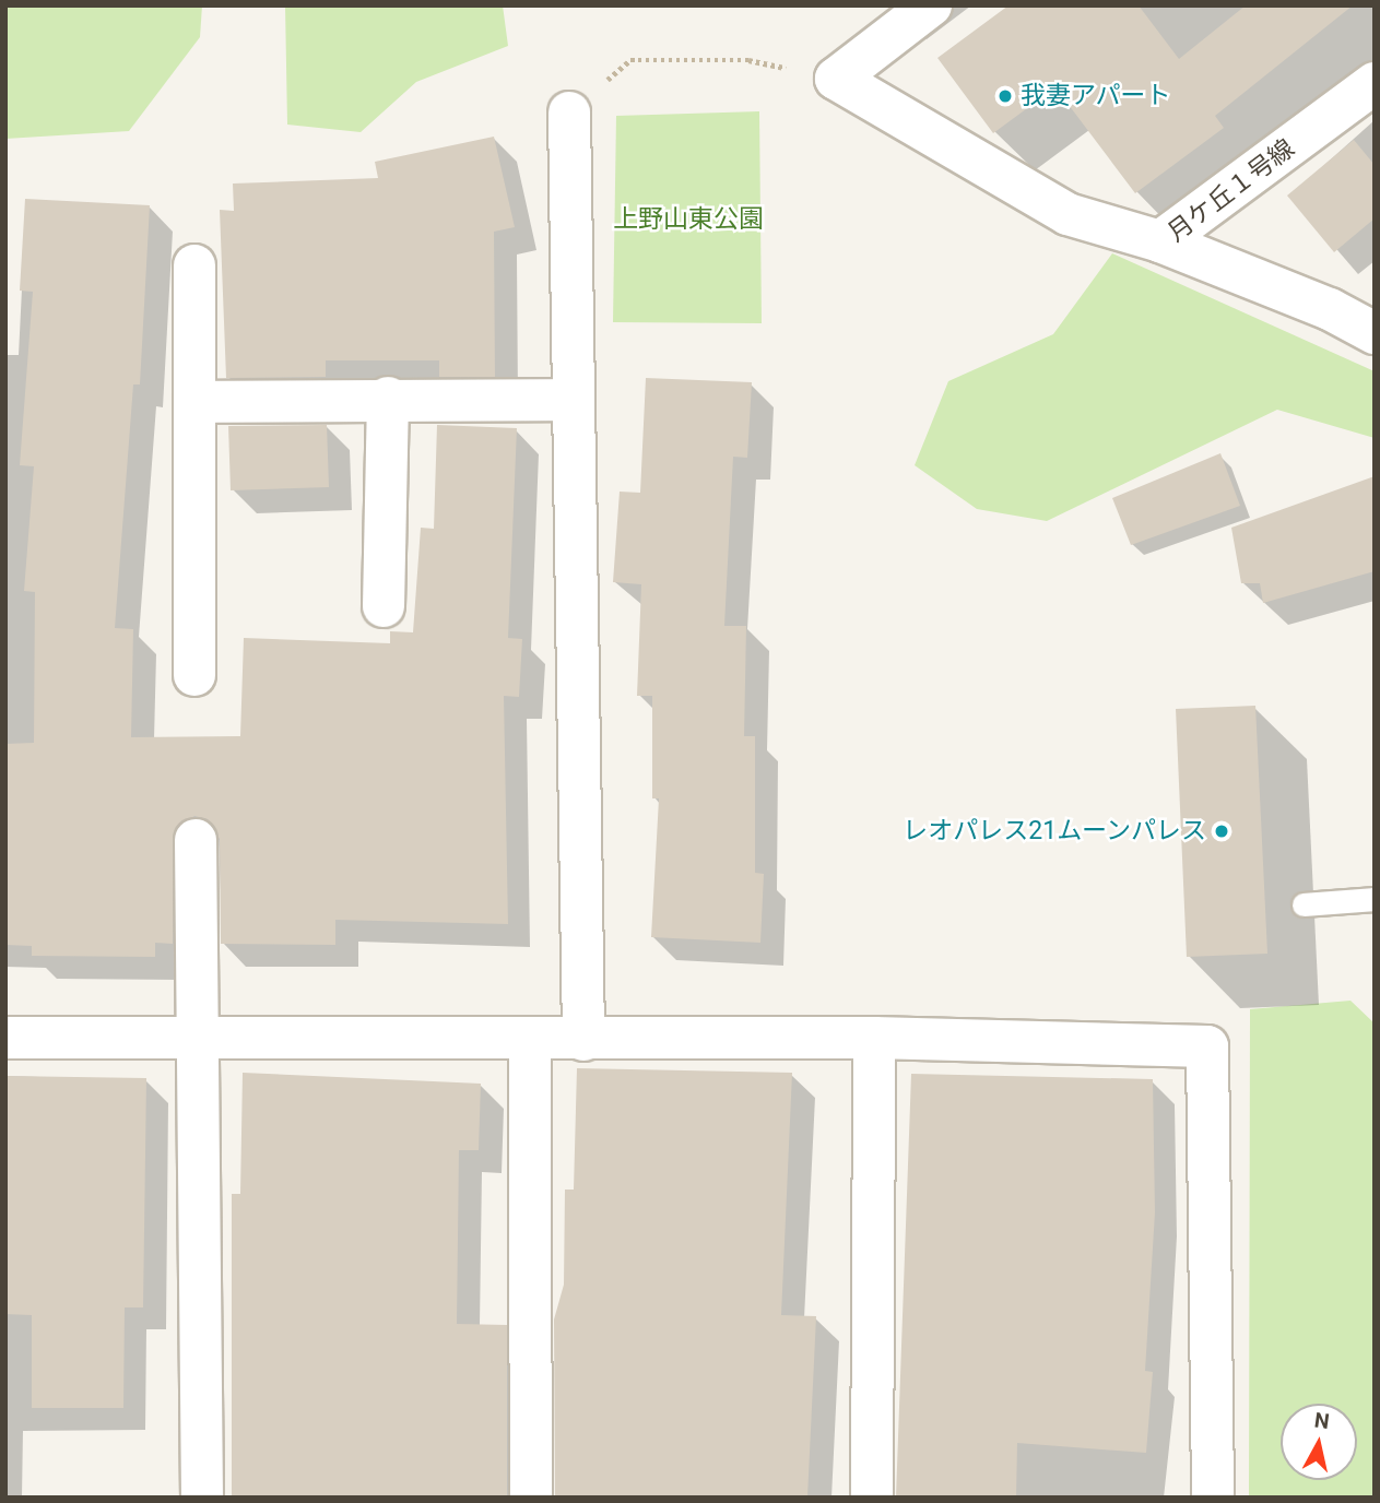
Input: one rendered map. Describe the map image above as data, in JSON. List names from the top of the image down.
{
  "streets": {
    "street": ["月ケ丘１号線"]
  },
  "parks": ["上野山東公園"],
  "places": ["我妻アパート", "レオパレス21ムーンパレス"],
  "north": "top"
}
